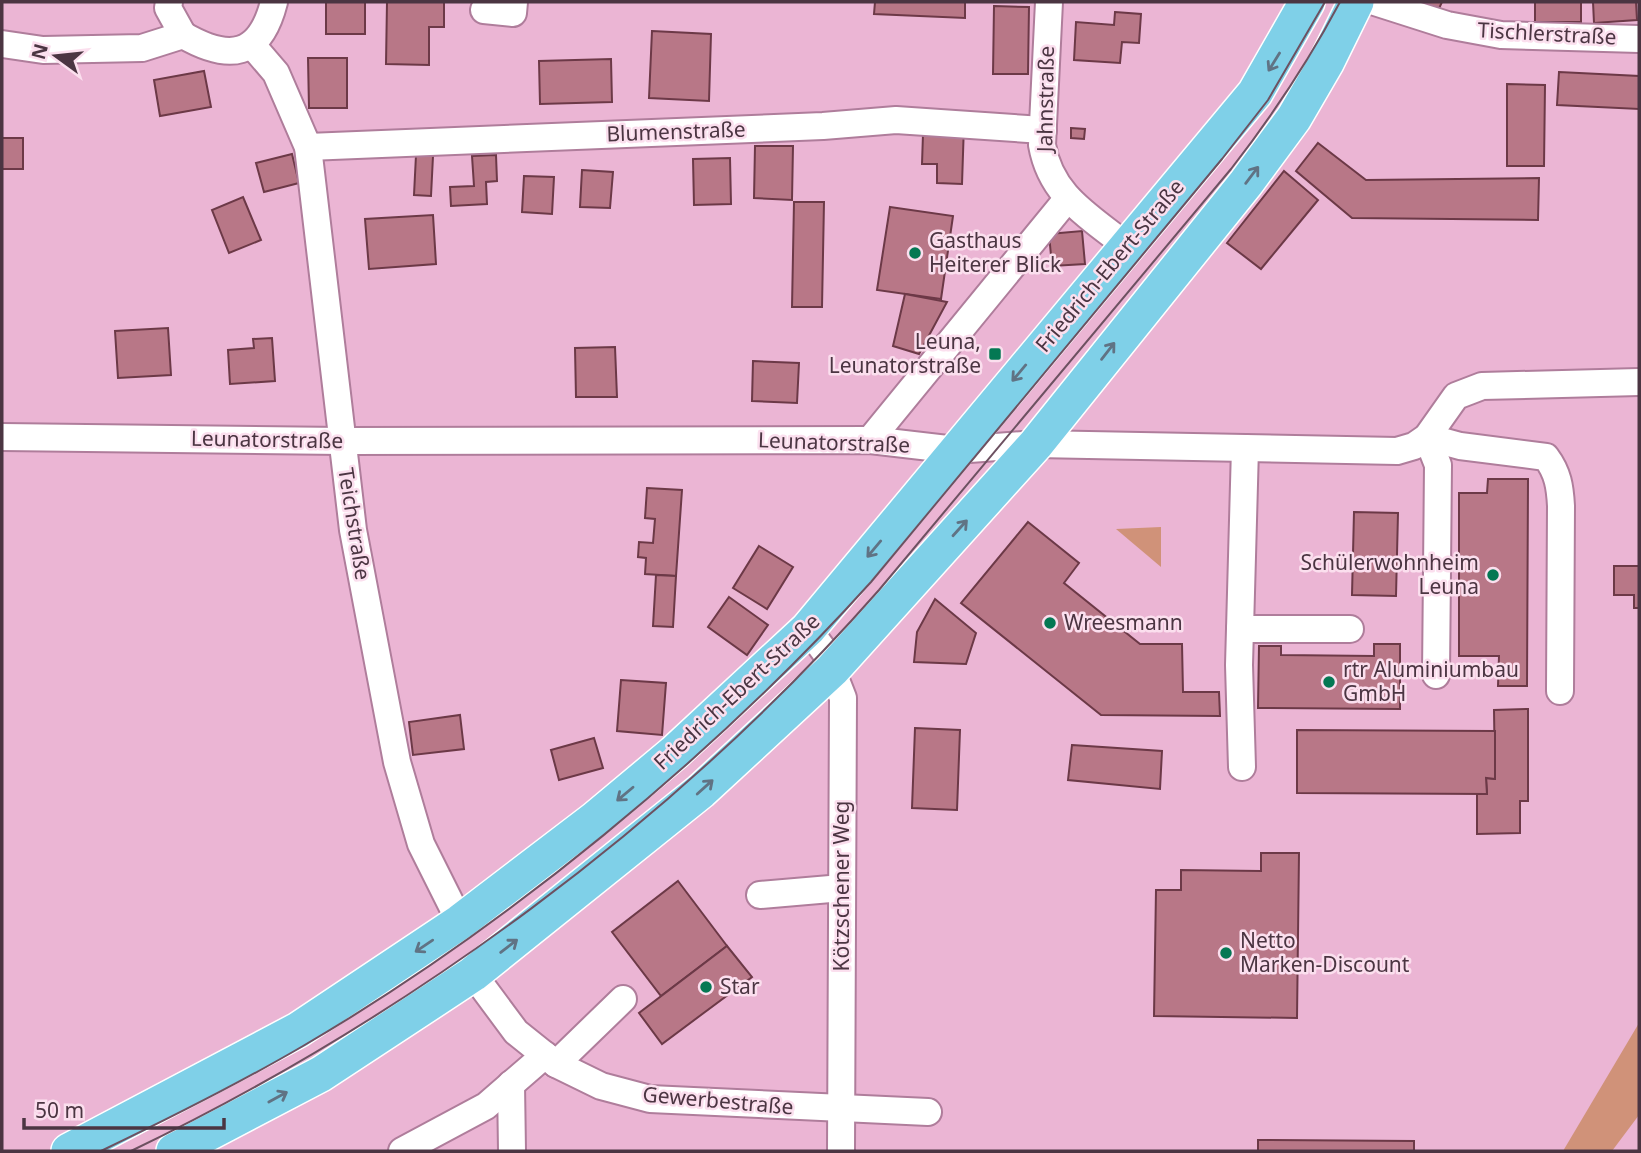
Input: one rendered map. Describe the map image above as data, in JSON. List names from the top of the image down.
{
  "streets": {
    "main road": ["Friedrich-Ebert-Straße"],
    "street": [
      "Tischlerstraße",
      "Jahnstraße",
      "Blumenstraße",
      "Leunatorstraße",
      "Teichstraße",
      "Kötzschener Weg",
      "Gewerbestraße"
    ]
  },
  "crossings": [
    ["Jahnstraße", "Blumenstraße"],
    ["Jahnstraße", "Friedrich-Ebert-Straße"],
    ["Blumenstraße", "Teichstraße"],
    ["Friedrich-Ebert-Straße", "Leunatorstraße"],
    ["Friedrich-Ebert-Straße", "Teichstraße"],
    ["Friedrich-Ebert-Straße", "Kötzschener Weg"],
    ["Leunatorstraße", "Teichstraße"],
    ["Kötzschener Weg", "Gewerbestraße"]
  ],
  "places": {
    "other": [
      "Gasthaus Heiterer Blick",
      "Schülerwohnheim Leuna",
      "Wreesmann",
      "rtr Aluminiumbau GmbH",
      "Netto Marken-Discount",
      "Star"
    ],
    "transit": ["Leuna, Leunatorstraße"]
  },
  "scale_bar": "50 m",
  "north": "left"
}
